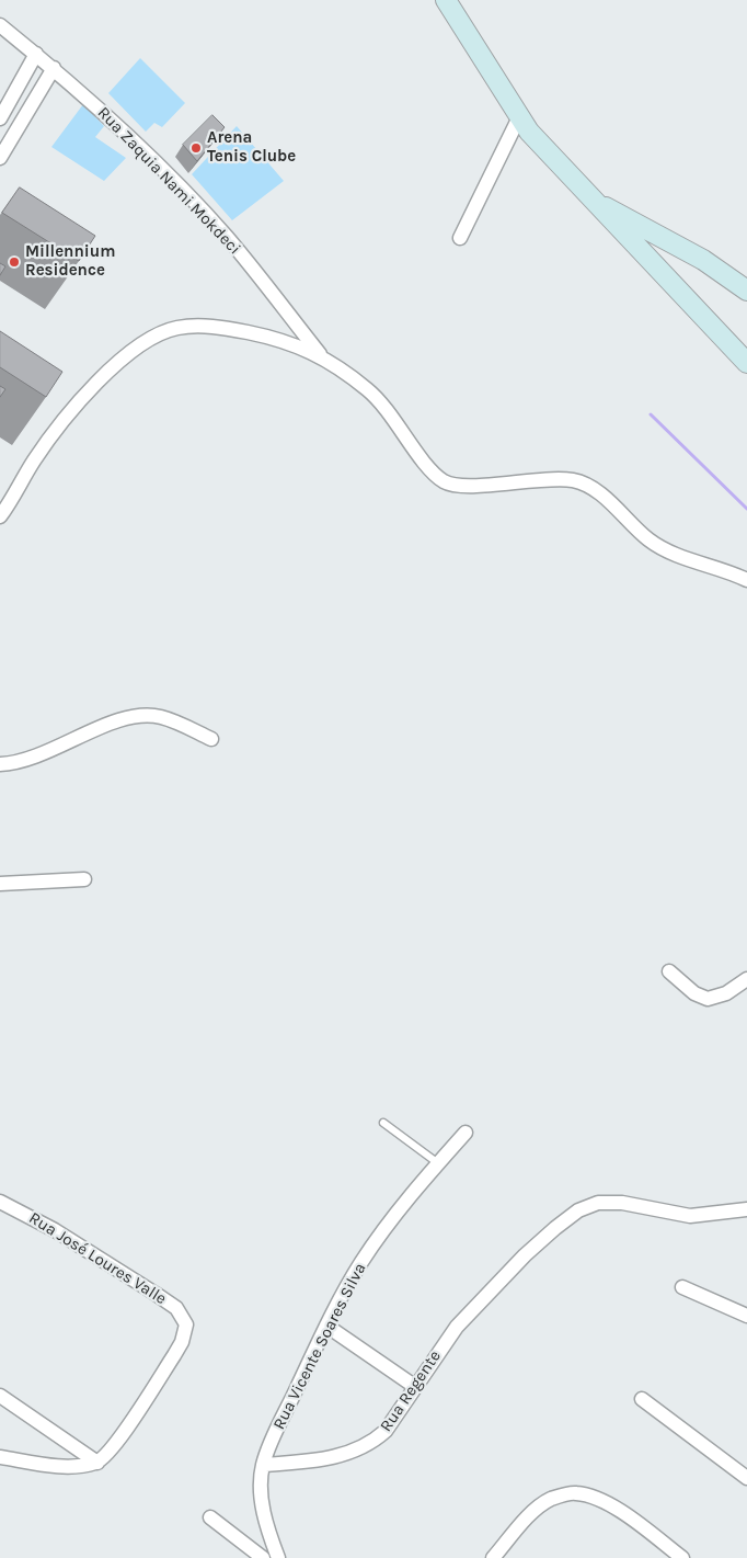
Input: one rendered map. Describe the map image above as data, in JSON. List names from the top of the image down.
{
  "streets": {
    "street": [
      "Rua Zaquia Nami Mokdeci",
      "Rua José Loures Valle",
      "Rua Vicente Soares Silva",
      "Rua Regente"
    ]
  },
  "crossings": [
    ["Rua Vicente Soares Silva", "Rua Regente"]
  ],
  "places": ["Arena Tenis Clube", "Millennium Residence"]
}
